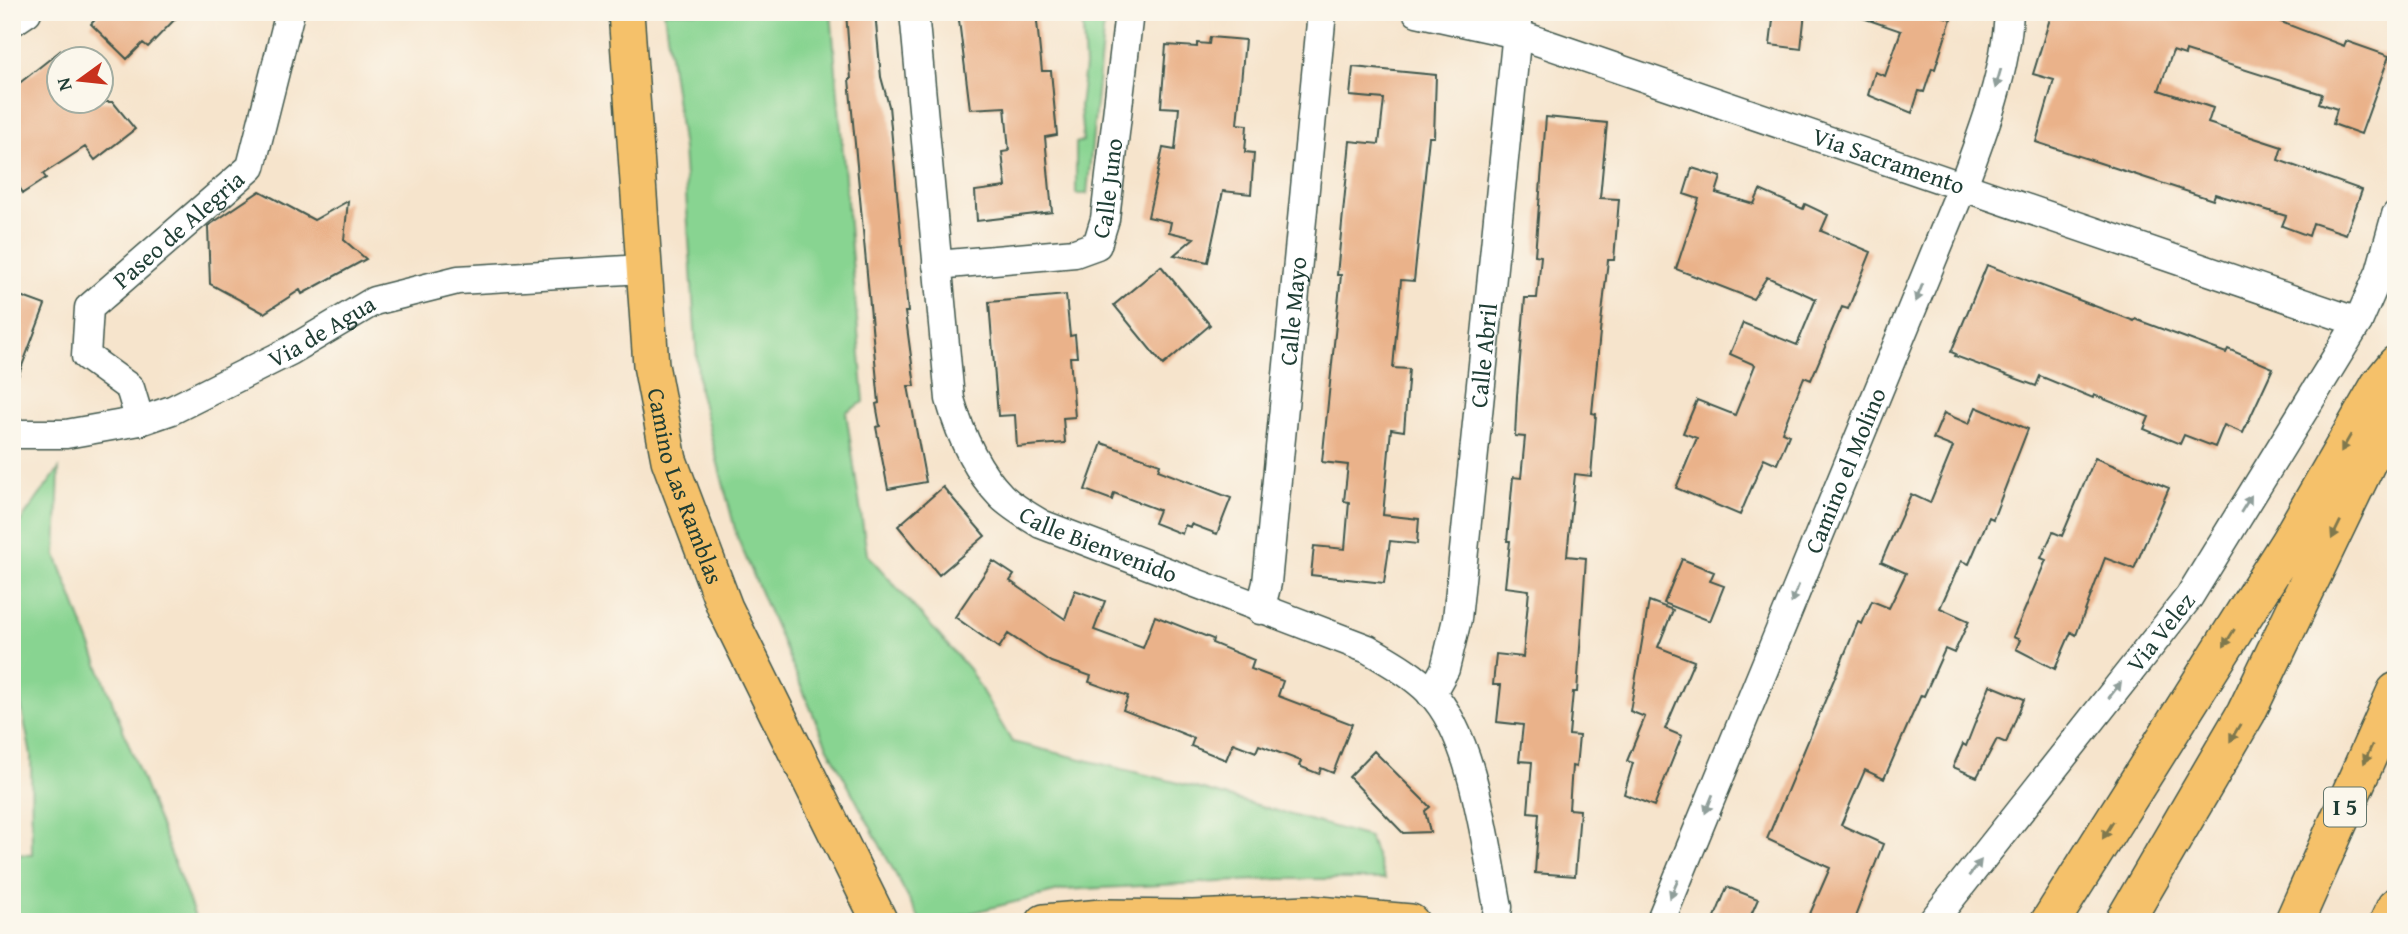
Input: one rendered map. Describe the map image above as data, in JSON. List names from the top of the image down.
{
  "streets": {
    "highway": ["I 5"],
    "main road": ["Camino Las Ramblas"],
    "street": [
      "Via Sacramento",
      "Calle Juno",
      "Paseo de Alegria",
      "Calle Mayo",
      "Via de Agua",
      "Calle Abril",
      "Camino el Molino",
      "Calle Bienvenido",
      "Via Velez"
    ]
  },
  "crossings": [
    ["Via Sacramento", "Calle Abril"],
    ["Via Sacramento", "Camino el Molino"],
    ["Via Sacramento", "Via Velez"],
    ["Calle Juno", "Calle Bienvenido"],
    ["Paseo de Alegria", "Via de Agua"],
    ["Calle Mayo", "Calle Bienvenido"],
    ["Via de Agua", "Camino Las Ramblas"],
    ["Calle Abril", "Calle Bienvenido"]
  ],
  "one_way": ["Camino el Molino", "Via Velez"],
  "north": "left"
}
